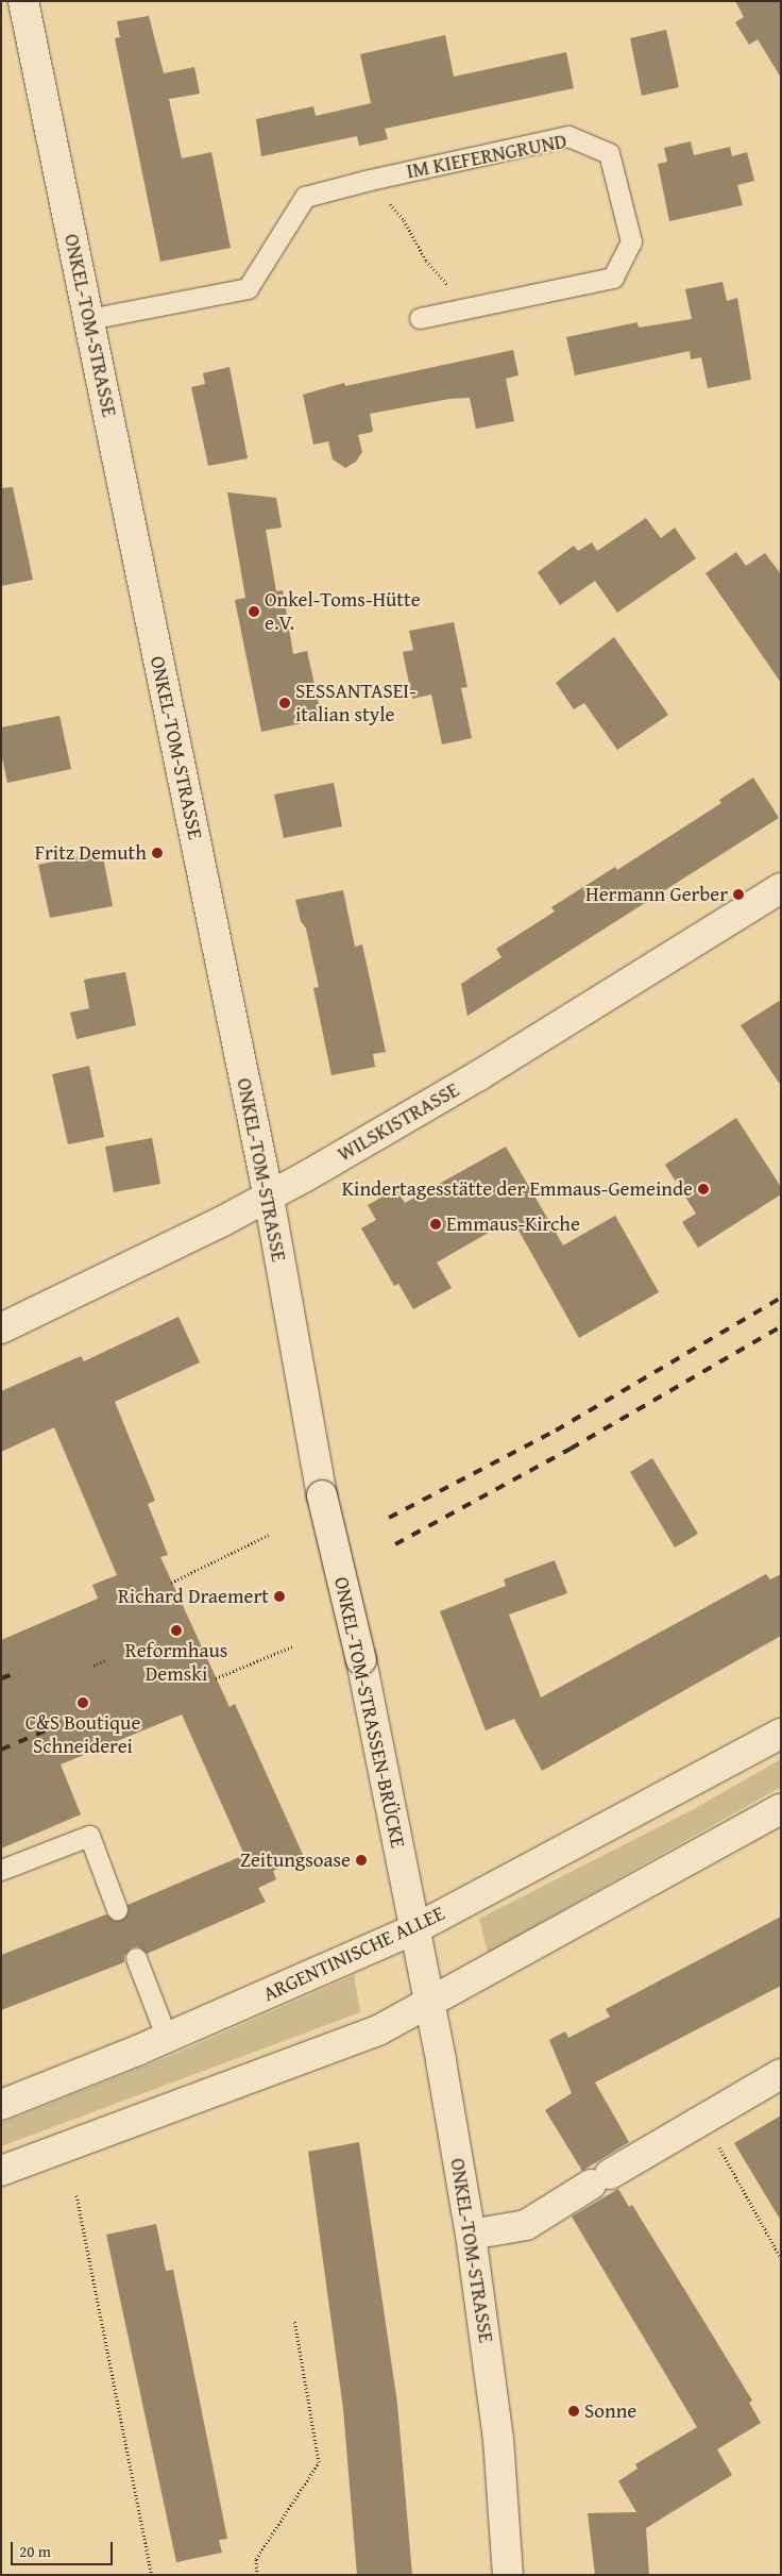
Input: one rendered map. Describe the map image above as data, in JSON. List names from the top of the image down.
{
  "streets": {
    "main road": [
      "ONKEL-TOM-STRASSE",
      "WILSKISTRASSE",
      "ONKEL-TOM-STRASSEN-BRÜCKE",
      "ARGENTINISCHE ALLEE"
    ],
    "lane": ["IM KIEFERNGRUND"]
  },
  "crossings": [
    ["IM KIEFERNGRUND", "ONKEL-TOM-STRASSE"],
    ["ONKEL-TOM-STRASSE", "WILSKISTRASSE"],
    ["ONKEL-TOM-STRASSE", "ONKEL-TOM-STRASSEN-BRÜCKE"],
    ["ONKEL-TOM-STRASSE", "ARGENTINISCHE ALLEE"],
    ["ONKEL-TOM-STRASSEN-BRÜCKE", "ARGENTINISCHE ALLEE"]
  ],
  "places": [
    "Onkel-Toms-Hütte e.V.",
    "SESSANTASEI- italian style",
    "Fritz Demuth",
    "Hermann Gerber",
    "Kindertagesstätte der Emmaus-Gemeinde",
    "Emmaus-Kirche",
    "Richard Draemert",
    "Reformhaus Demski",
    "C&S Boutique Schneiderei",
    "Zeitungsoase",
    "Sonne"
  ],
  "scale_bar": "20 m"
}
